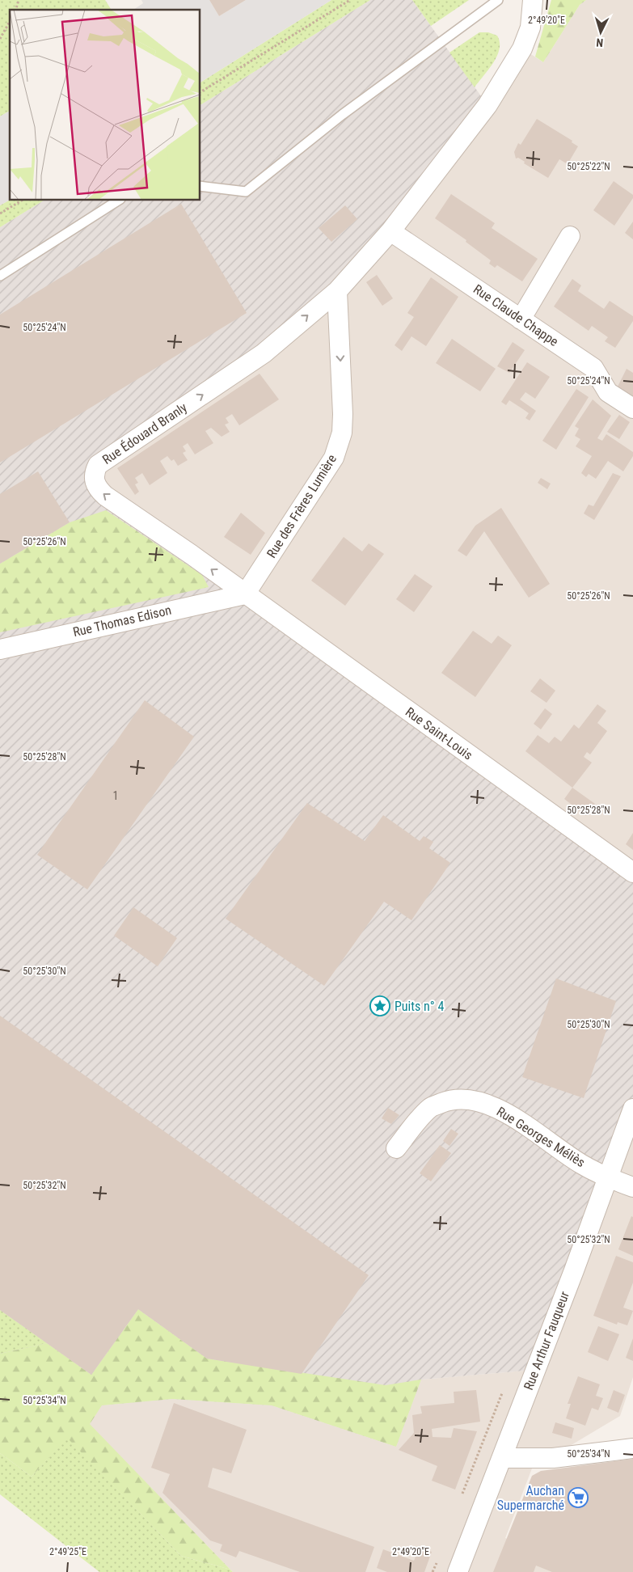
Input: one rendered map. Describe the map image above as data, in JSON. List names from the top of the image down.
{
  "streets": {
    "street": [
      "Rue Claude Chappe",
      "Rue Édouard Branly",
      "Rue des Frères Lumière",
      "Rue Thomas Edison",
      "Rue Saint-Louis",
      "Rue Georges Méliès",
      "Rue Arthur Fauqueur"
    ]
  },
  "crossings": [
    ["Rue Claude Chappe", "Rue Édouard Branly"],
    ["Rue Édouard Branly", "Rue des Frères Lumière"],
    ["Rue Édouard Branly", "Rue Thomas Edison"],
    ["Rue Édouard Branly", "Rue Saint-Louis"],
    ["Rue des Frères Lumière", "Rue Thomas Edison"],
    ["Rue des Frères Lumière", "Rue Saint-Louis"],
    ["Rue Thomas Edison", "Rue Saint-Louis"],
    ["Rue Georges Méliès", "Rue Arthur Fauqueur"]
  ],
  "one_way": ["Rue des Frères Lumière"],
  "places": {
    "place": ["Puits n° 4"],
    "supermarket": ["Auchan Supermarché"]
  },
  "house_numbers": ["1"],
  "north": "bottom",
  "coordinates": [
    "2°49'20\"E",
    "50°25'22\"N",
    "50°25'24\"N",
    "50°25'26\"N",
    "50°25'28\"N",
    "50°25'30\"N",
    "50°25'32\"N",
    "50°25'34\"N",
    "2°49'25\"E"
  ]
}
